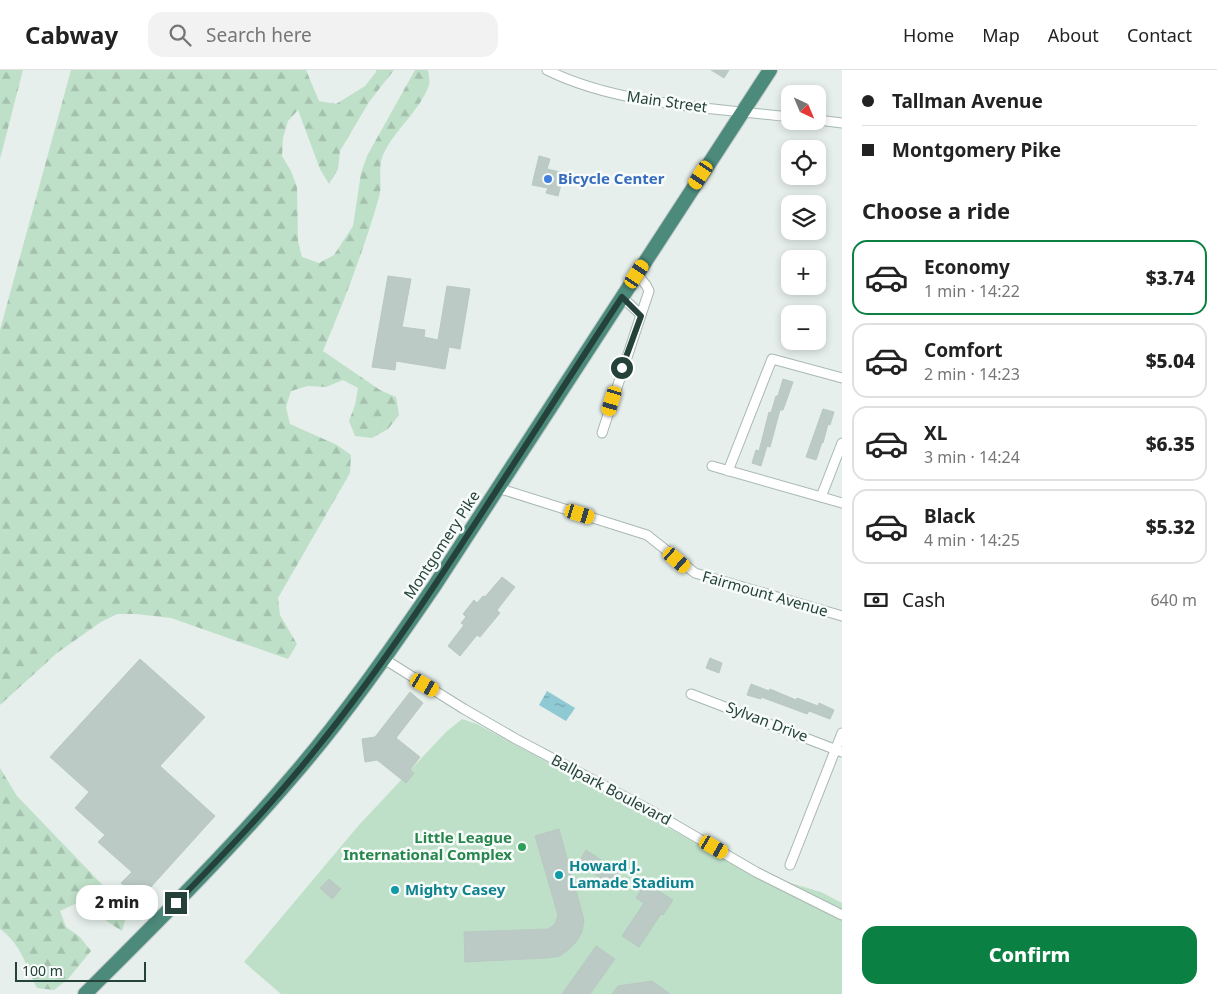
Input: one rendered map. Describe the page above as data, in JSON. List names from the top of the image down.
{
  "streets": {
    "highway": ["Montgomery Pike"],
    "street": [
      "Main Street",
      "Fairmount Avenue",
      "Sylvan Drive",
      "Ballpark Boulevard"
    ]
  },
  "crossings": [
    ["Main Street", "Montgomery Pike"],
    ["Montgomery Pike", "Fairmount Avenue"],
    ["Montgomery Pike", "Ballpark Boulevard"]
  ],
  "places": [
    "Bicycle Center",
    "Little League International Complex",
    "Howard J. Lamade Stadium",
    "Mighty Casey"
  ],
  "scale_bar": "100 m",
  "north": "bottom right",
  "page": {
    "header": "Cabway",
    "search": "Search here",
    "nav": [
      "Home",
      "Map",
      "About",
      "Contact"
    ],
    "banner": ["Tallman Avenue", "Montgomery Pike"],
    "map_buttons": ["+", "−"],
    "heading": "Choose a ride",
    "list": [
      {
        "name": "Economy",
        "note": "1 min · 14:22",
        "value": "$3.74"
      },
      {
        "name": "Comfort",
        "note": "2 min · 14:23",
        "value": "$5.04"
      },
      {
        "name": "XL",
        "note": "3 min · 14:24",
        "value": "$6.35"
      },
      {
        "name": "Black",
        "note": "4 min · 14:25",
        "value": "$5.32"
      }
    ],
    "pay": ["Cash", "640 m"],
    "bubble": "2 min",
    "buttons": "Confirm",
    "scale": "100 m"
  }
}
